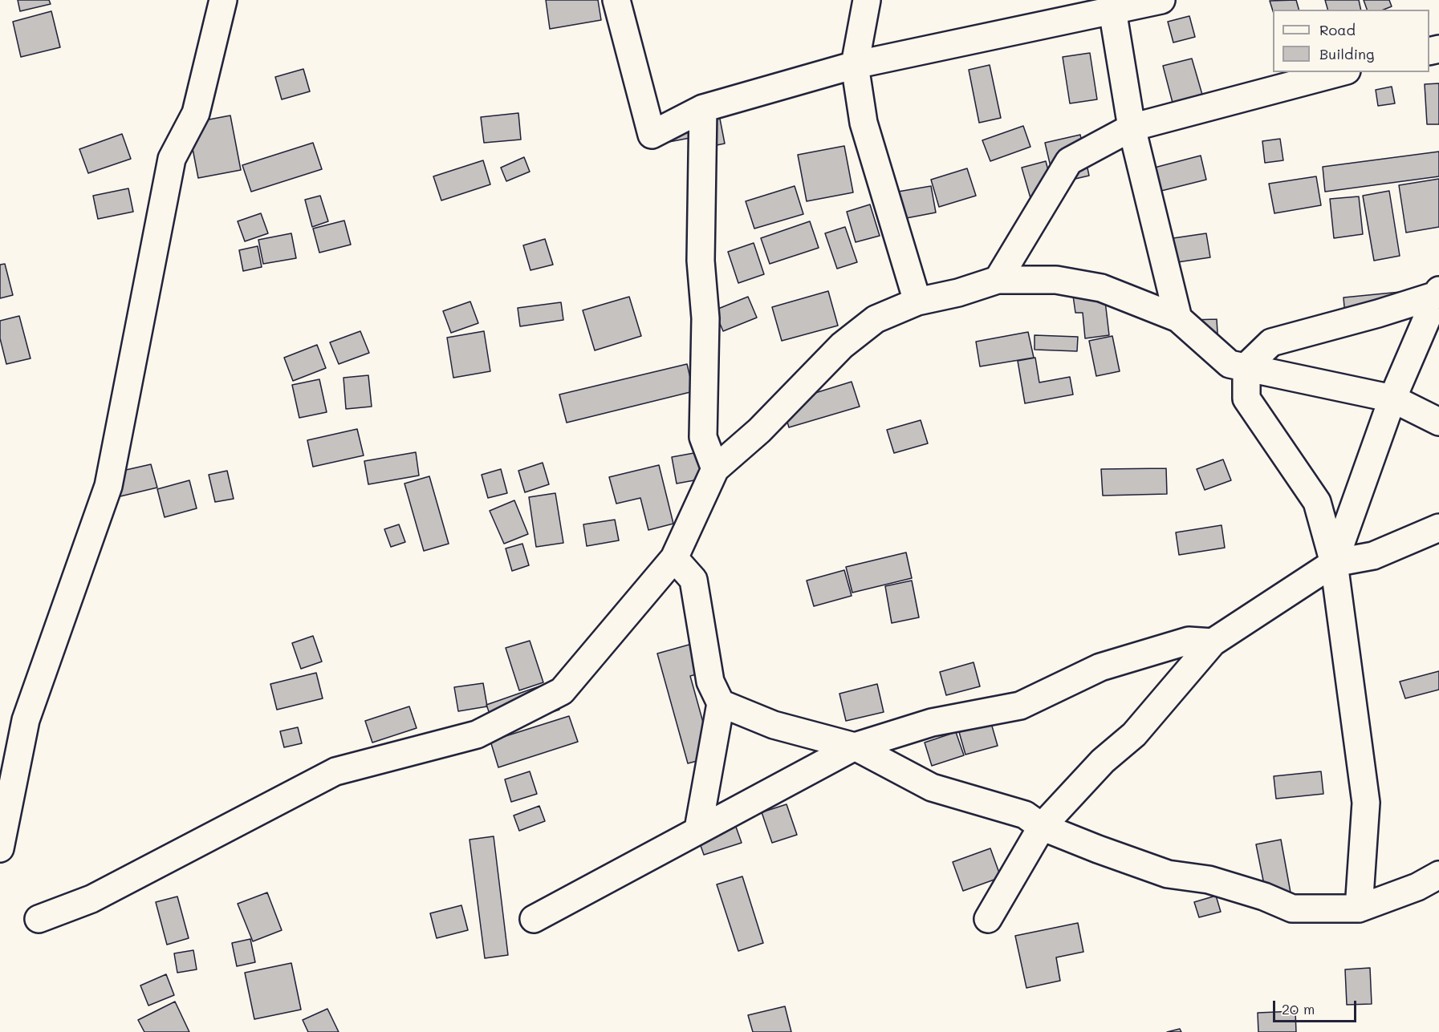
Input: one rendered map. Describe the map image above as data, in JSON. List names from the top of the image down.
{
  "legend": ["Road", "Building"],
  "scale_bar": "20 m"
}
